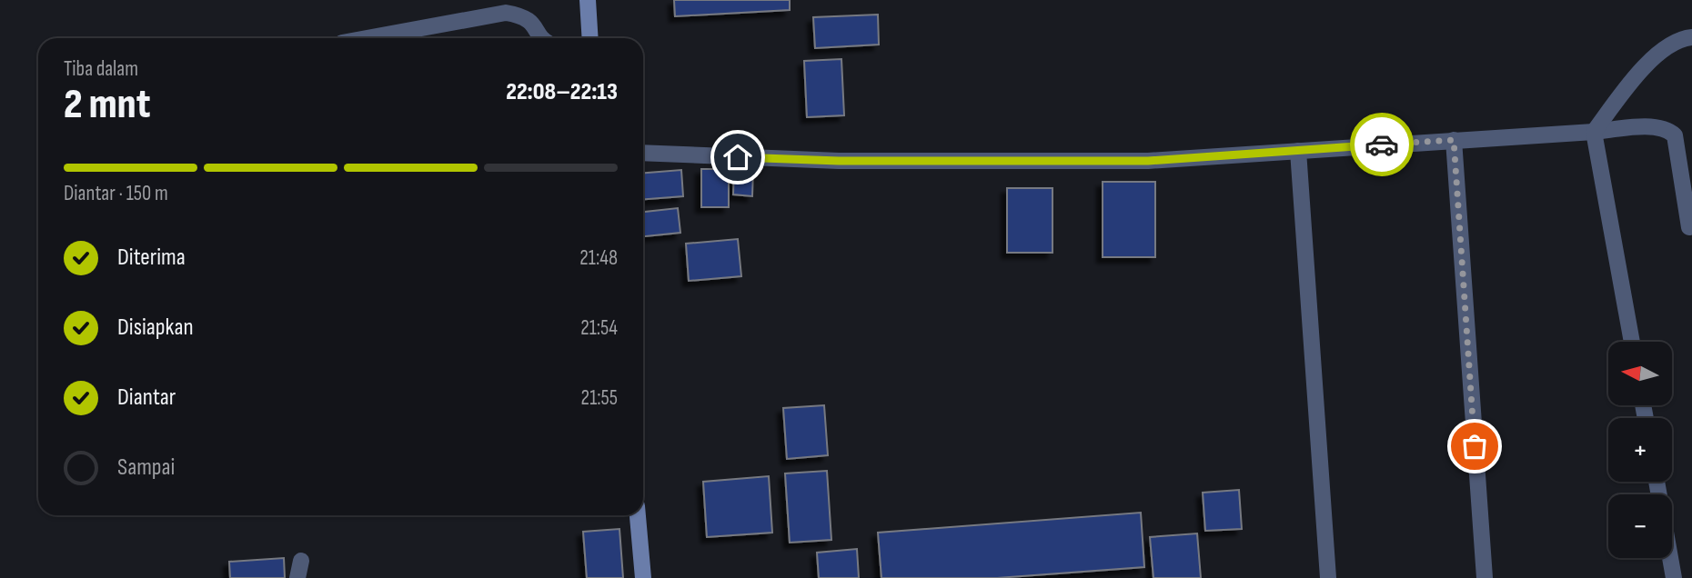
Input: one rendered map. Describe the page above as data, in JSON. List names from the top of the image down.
{
  "north": "left",
  "page": {
    "heading": ["2 mnt", "Tiba dalam", "22:08–22:13"],
    "bar": "Diantar · 150 m",
    "list": [
      ["Diterima", "21:48"],
      ["Disiapkan", "21:54"],
      ["Diantar", "21:55"],
      "Sampai"
    ],
    "map_buttons": ["+", "−"]
  }
}
